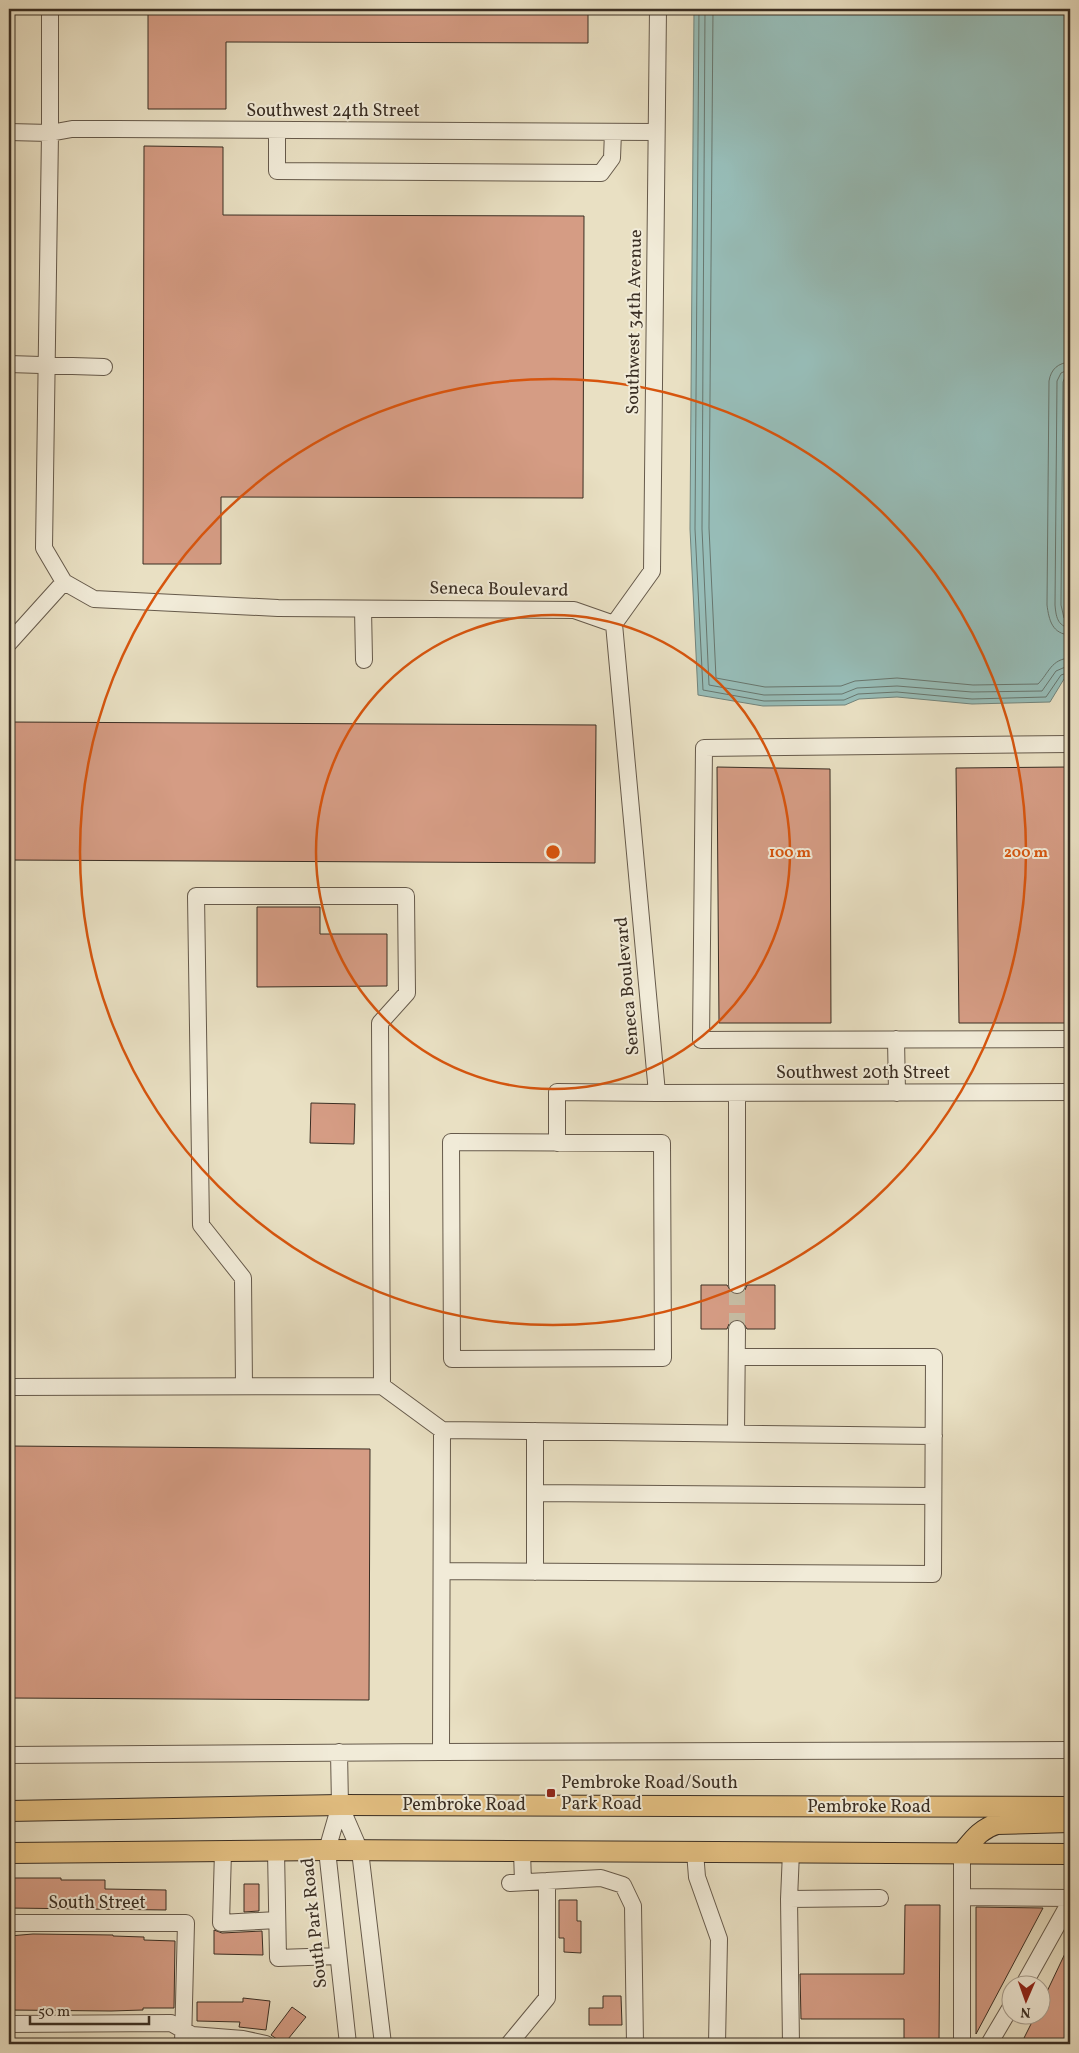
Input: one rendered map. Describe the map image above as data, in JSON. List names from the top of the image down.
{
  "streets": {
    "main road": ["Pembroke Road"],
    "street": [
      "Southwest 24th Street",
      "Southwest 34th Avenue",
      "Seneca Boulevard",
      "Southwest 20th Street",
      "South Street",
      "South Park Road"
    ]
  },
  "crossings": [
    ["Southwest 24th Street", "Southwest 34th Avenue"],
    ["Southwest 34th Avenue", "Seneca Boulevard"],
    ["Seneca Boulevard", "Southwest 20th Street"],
    ["Pembroke Road", "South Park Road"]
  ],
  "places": {
    "transit": ["Pembroke Road/South Park Road"]
  },
  "scale_bar": "50 m",
  "north": "bottom",
  "rings": ["100 m", "200 m"]
}
